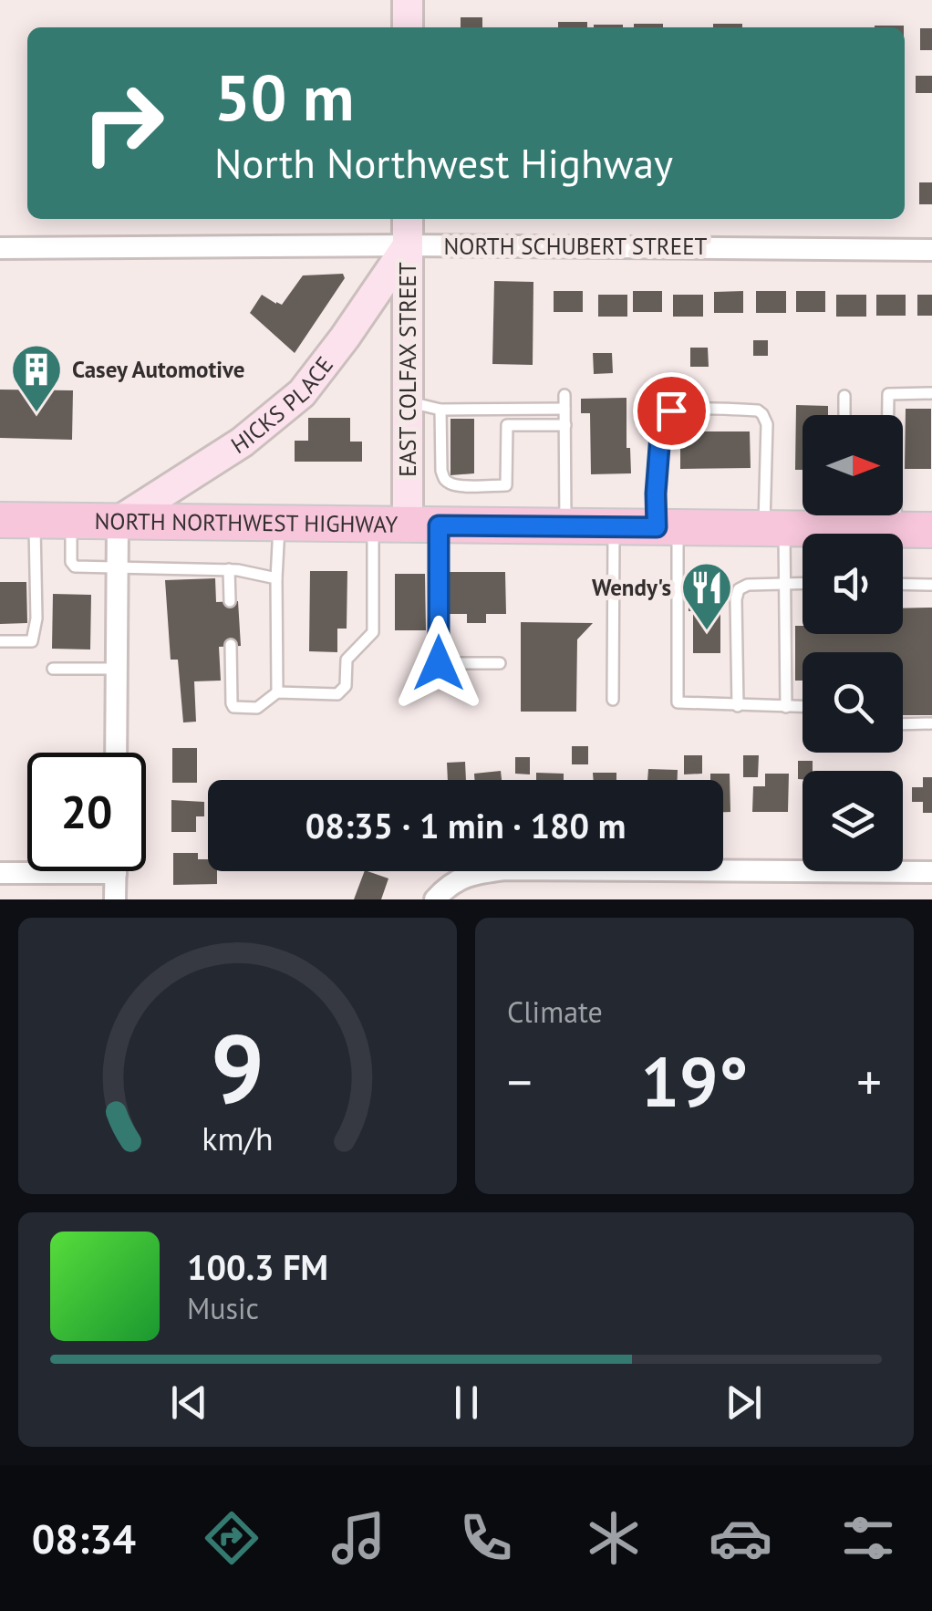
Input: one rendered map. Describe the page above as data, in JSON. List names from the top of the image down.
{
  "streets": {
    "main road": ["NORTH NORTHWEST HIGHWAY"],
    "street": ["NORTH SCHUBERT STREET", "EAST COLFAX STREET", "HICKS PLACE"]
  },
  "crossings": [
    ["NORTH SCHUBERT STREET", "EAST COLFAX STREET"],
    ["NORTH SCHUBERT STREET", "HICKS PLACE"],
    ["EAST COLFAX STREET", "HICKS PLACE"],
    ["EAST COLFAX STREET", "NORTH NORTHWEST HIGHWAY"],
    ["HICKS PLACE", "NORTH NORTHWEST HIGHWAY"]
  ],
  "places": {
    "building": ["Casey Automotive"],
    "restaurant": ["Wendy's"]
  },
  "north": "right",
  "page": {
    "turn": ["50 m", "North Northwest Highway"],
    "limit": "20",
    "trip": "08:35 · 1 min · 180 m",
    "tile": "Climate",
    "heat": ["−", "19°", "+"],
    "song": ["100.3 FM", "Music"],
    "tabs": "08:34",
    "gauge": ["9", "km/h"]
  }
}
